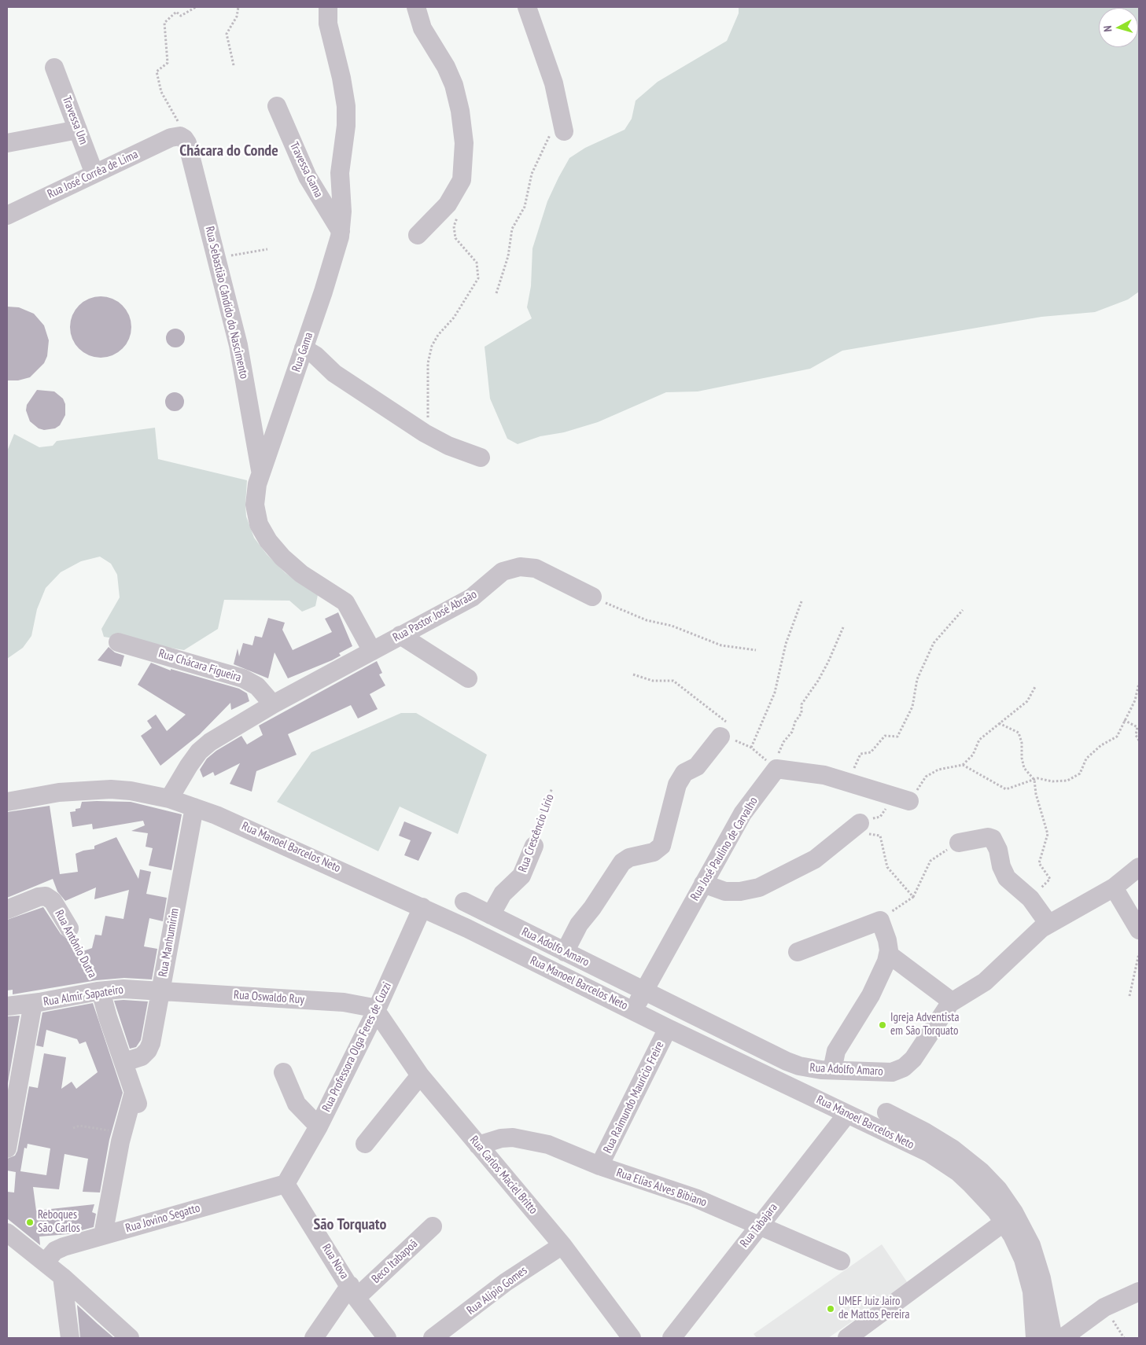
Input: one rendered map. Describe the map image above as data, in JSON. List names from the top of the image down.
{
  "streets": {
    "street": [
      "Travessa Um",
      "Travessa Gama",
      "Rua José Corrêa de Lima",
      "Rua Sebastião Cândido do Nascimento",
      "Rua Gama",
      "Rua Pastor José Abraão",
      "Rua Chácara Figueira",
      "Rua Crescêncio Lírio",
      "Rua Manoel Barcelos Neto",
      "Rua José Paulino de Carvalho",
      "Rua Manhumirim",
      "Rua Antônio Dutra",
      "Rua Adolfo Amaro",
      "Rua Almir Sapateiro",
      "Rua Oswaldo Ruy",
      "Rua Professora Olga Feres de Cuzzi",
      "Rua Raimundo Mauricio Freire",
      "Rua Carlos Maciel Britto",
      "Rua Elias Alves Bibiano",
      "Rua Jovino Segatto",
      "Rua Tabajara",
      "Rua Nova",
      "Beco Itabapoã",
      "Rua Alípio Gomes"
    ]
  },
  "crossings": [
    ["Travessa Um", "Rua José Corrêa de Lima"],
    ["Travessa Gama", "Rua Gama"],
    ["Rua José Corrêa de Lima", "Rua Sebastião Cândido do Nascimento"],
    ["Rua Sebastião Cândido do Nascimento", "Rua Gama"],
    ["Rua Gama", "Rua Pastor José Abraão"],
    ["Rua Pastor José Abraão", "Rua Chácara Figueira"],
    ["Rua Pastor José Abraão", "Rua Manoel Barcelos Neto"],
    ["Rua Crescêncio Lírio", "Rua Adolfo Amaro"],
    ["Rua Manoel Barcelos Neto", "Rua José Paulino de Carvalho"],
    ["Rua Manoel Barcelos Neto", "Rua Manhumirim"],
    ["Rua Manoel Barcelos Neto", "Rua Professora Olga Feres de Cuzzi"],
    ["Rua Manoel Barcelos Neto", "Rua Raimundo Mauricio Freire"],
    ["Rua Manoel Barcelos Neto", "Rua Tabajara"],
    ["Rua José Paulino de Carvalho", "Rua Adolfo Amaro"],
    ["Rua Manhumirim", "Rua Antônio Dutra"],
    ["Rua Manhumirim", "Rua Almir Sapateiro"],
    ["Rua Manhumirim", "Rua Oswaldo Ruy"],
    ["Rua Antônio Dutra", "Rua Almir Sapateiro"],
    ["Rua Almir Sapateiro", "Rua Oswaldo Ruy"],
    ["Rua Oswaldo Ruy", "Rua Professora Olga Feres de Cuzzi"],
    ["Rua Oswaldo Ruy", "Rua Carlos Maciel Britto"],
    ["Rua Professora Olga Feres de Cuzzi", "Rua Carlos Maciel Britto"],
    ["Rua Professora Olga Feres de Cuzzi", "Rua Jovino Segatto"],
    ["Rua Professora Olga Feres de Cuzzi", "Rua Nova"],
    ["Rua Raimundo Mauricio Freire", "Rua Elias Alves Bibiano"],
    ["Rua Carlos Maciel Britto", "Rua Elias Alves Bibiano"],
    ["Rua Carlos Maciel Britto", "Rua Alípio Gomes"],
    ["Rua Elias Alves Bibiano", "Rua Tabajara"],
    ["Rua Jovino Segatto", "Rua Nova"],
    ["Rua Nova", "Beco Itabapoã"]
  ],
  "districts": ["Chácara do Conde", "São Torquato"],
  "places": ["Igreja Adventista em São Torquato", "Reboques São Carlos", "UMEF Juiz Jairo de Mattos Pereira"],
  "north": "left"
}
